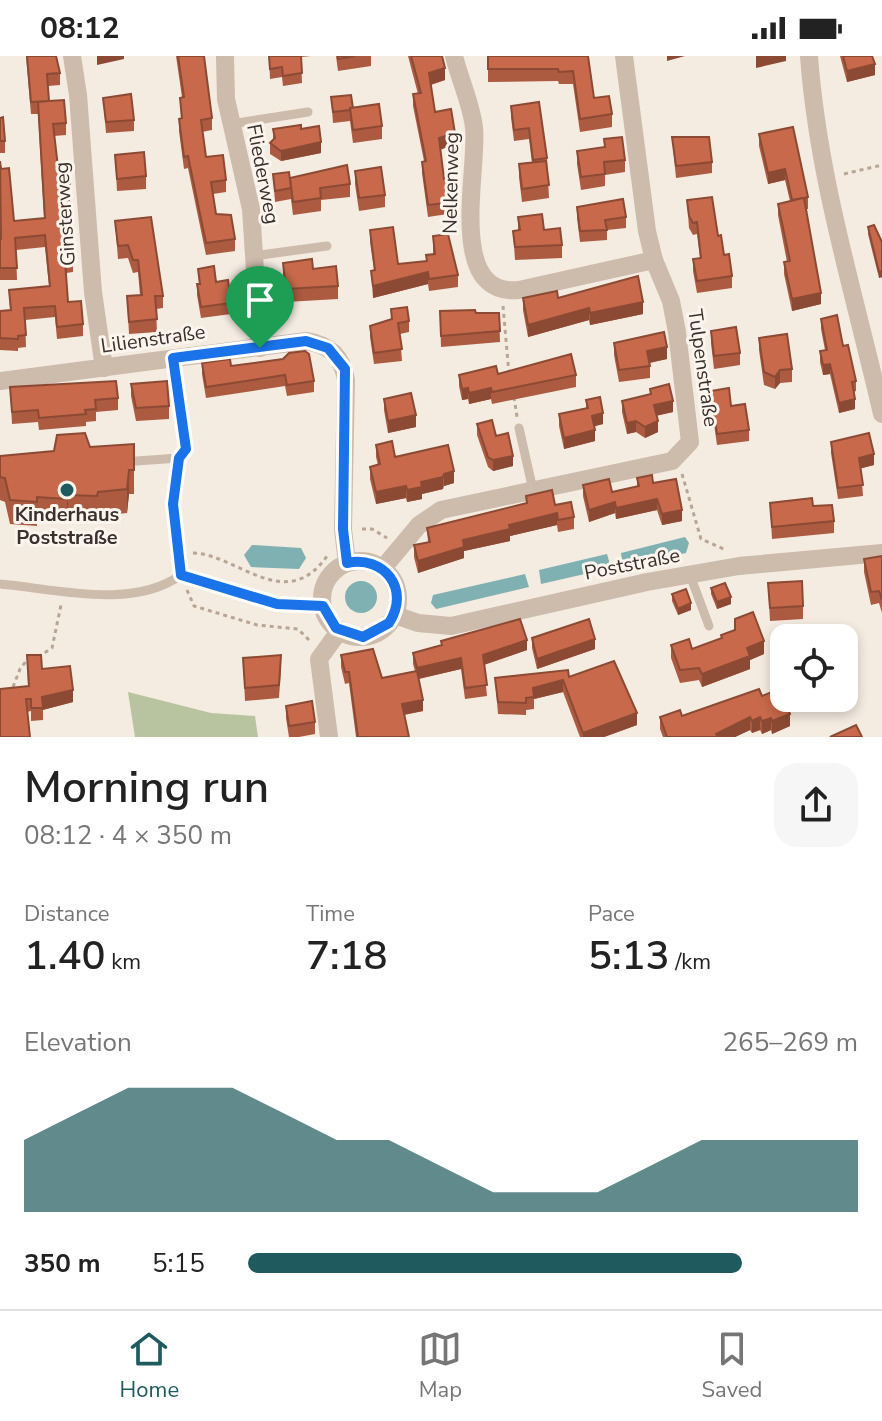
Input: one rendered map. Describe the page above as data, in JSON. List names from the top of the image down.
{
  "streets": {
    "street": [
      "Fliederweg",
      "Nelkenweg",
      "Ginsterweg",
      "Lilienstraße",
      "Tulpenstraße",
      "Poststraße"
    ]
  },
  "crossings": [
    ["Fliederweg", "Lilienstraße"],
    ["Ginsterweg", "Lilienstraße"],
    ["Lilienstraße", "Poststraße"]
  ],
  "places": ["Kinderhaus Poststraße"],
  "page": {
    "status": "08:12",
    "heading": ["Morning run", "08:12 · 4 × 350 m"],
    "stats": [
      ["Distance", "1.40 km"],
      ["Time", "7:18"],
      ["Pace", "5:13 /km"]
    ],
    "chart": ["Elevation", "265–269 m"],
    "list": [
      {
        "name": "350 m",
        "note": "5:15"
      }
    ],
    "tabs": ["Home", "Map", "Saved"]
  }
}
